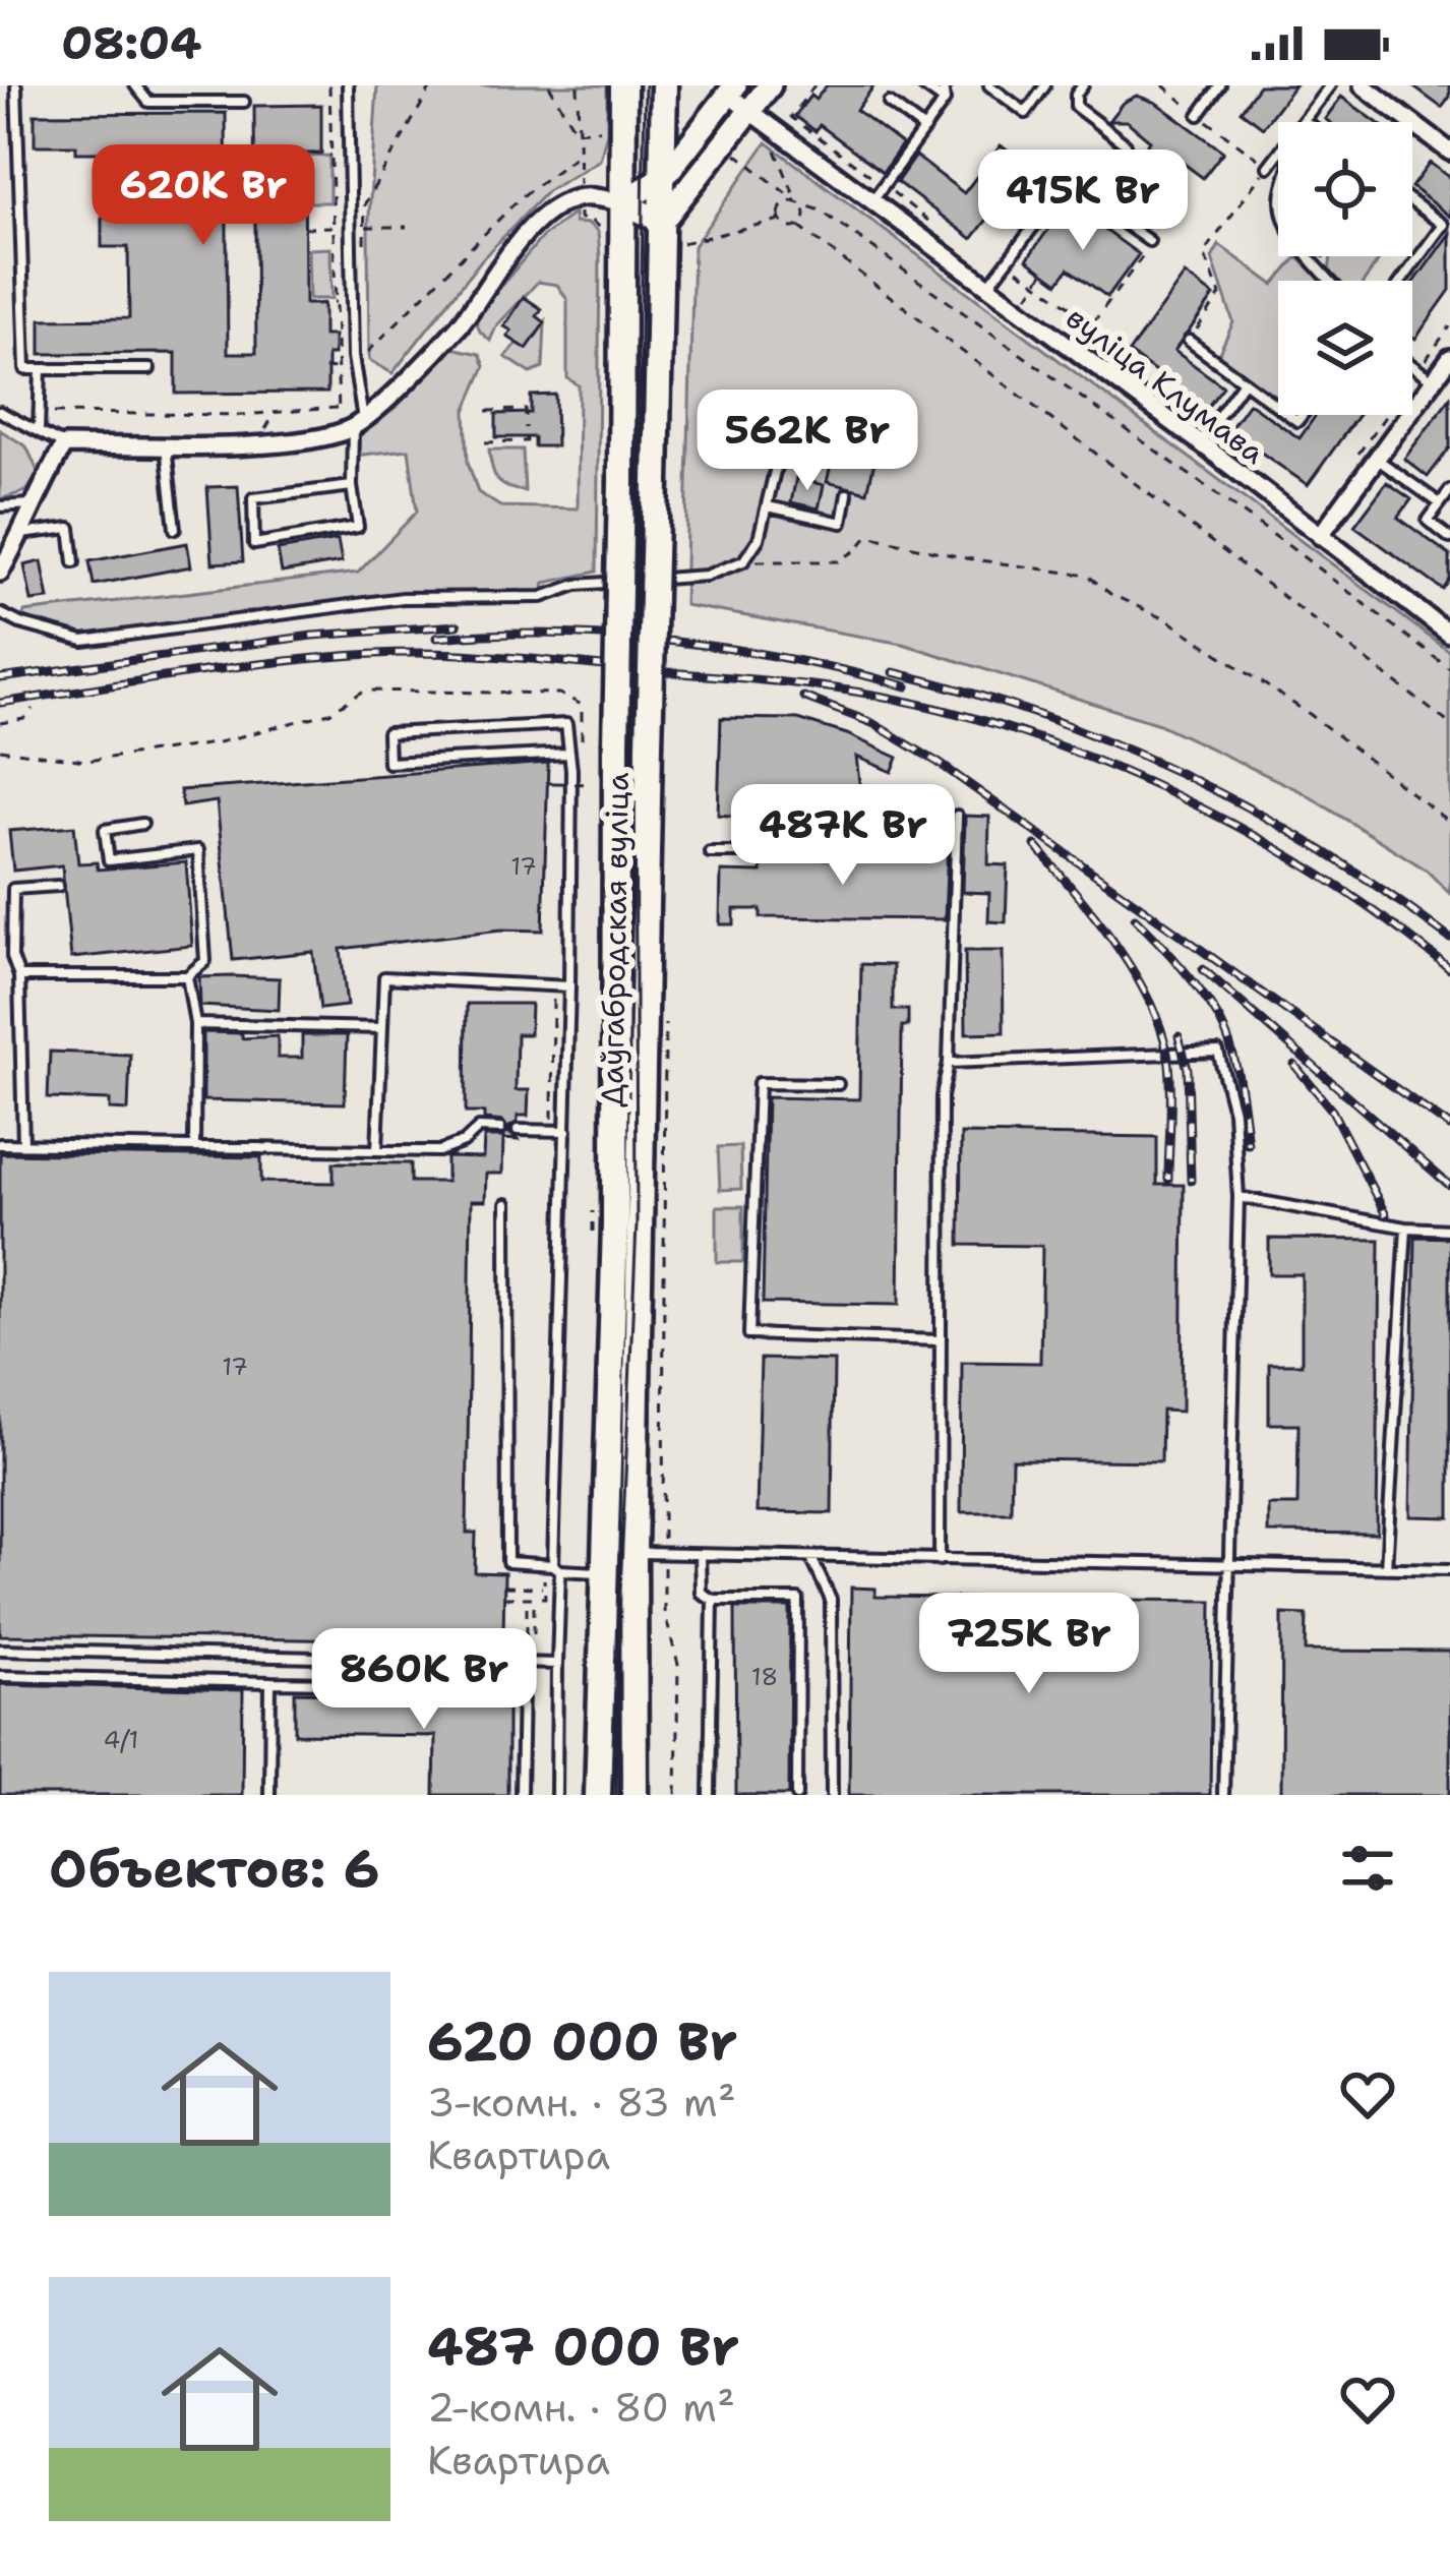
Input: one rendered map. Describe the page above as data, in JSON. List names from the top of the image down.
{
  "streets": {
    "main road": ["Даўгабродская вуліца"],
    "street": ["вуліца Клумава"]
  },
  "house_numbers": [
    "17",
    "17",
    "18",
    "4/1"
  ],
  "page": {
    "status": "08:04",
    "price": [
      "620K Br",
      "415K Br",
      "562K Br",
      "487K Br",
      "725K Br",
      "860K Br"
    ],
    "heading": "Объектов: 6",
    "list": [
      {
        "name": "620 000 Br",
        "note": "3-комн. · 83 m² · Квартира"
      },
      {
        "name": "487 000 Br",
        "note": "2-комн. · 80 m² · Квартира"
      }
    ]
  }
}
